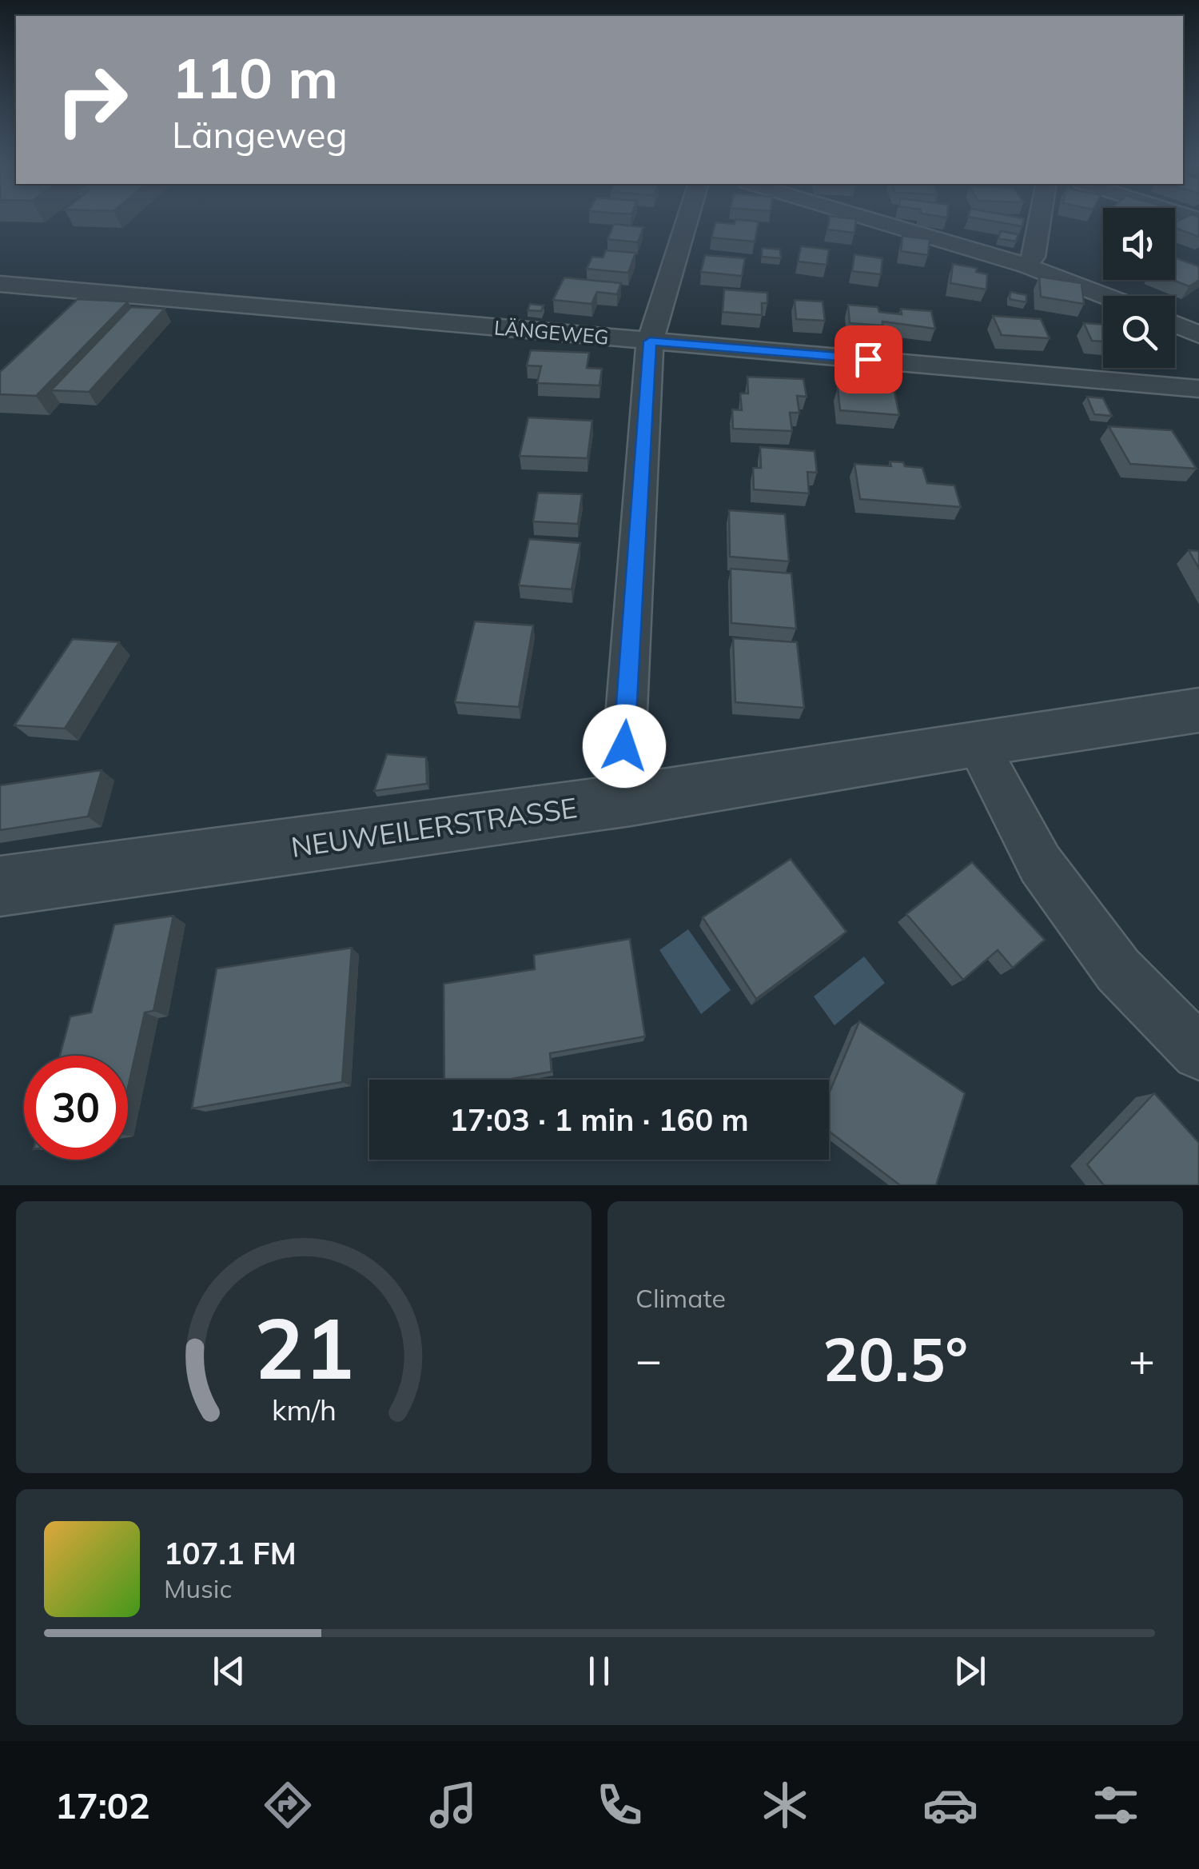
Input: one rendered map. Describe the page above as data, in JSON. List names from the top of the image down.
{
  "streets": {
    "street": ["LÄNGEWEG", "NEUWEILERSTRASSE"]
  },
  "page": {
    "turn": ["110 m", "Längeweg"],
    "limit": "30",
    "trip": "17:03 · 1 min · 160 m",
    "tile": "Climate",
    "heat": ["−", "20.5°", "+"],
    "song": ["107.1 FM", "Music"],
    "tabs": "17:02",
    "gauge": ["21", "km/h"]
  }
}
